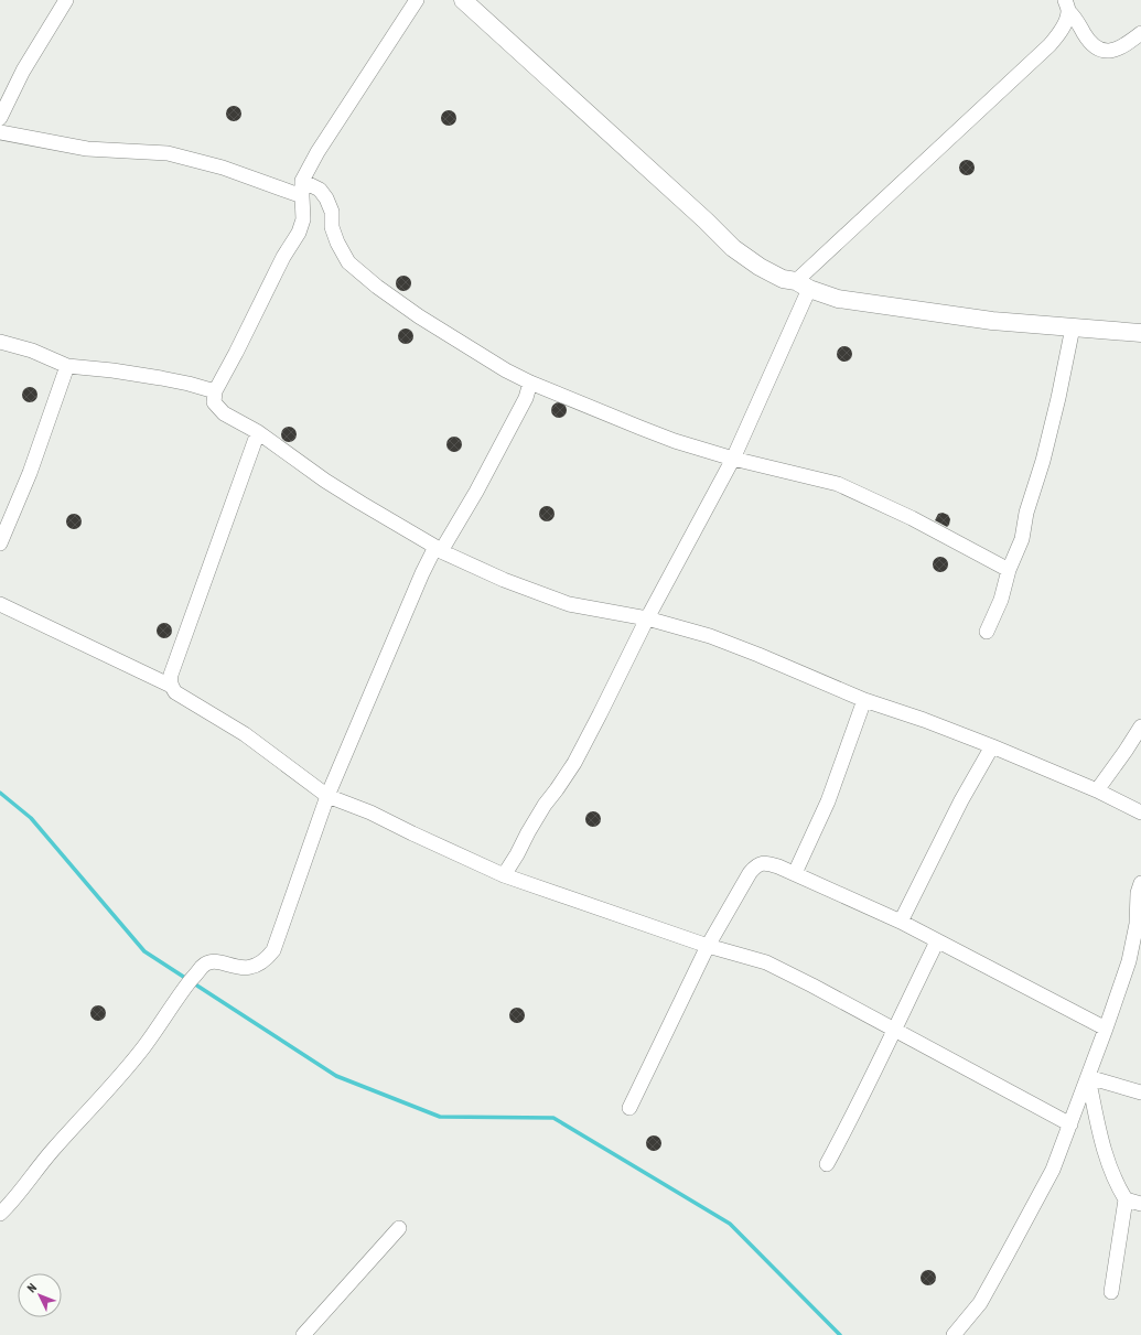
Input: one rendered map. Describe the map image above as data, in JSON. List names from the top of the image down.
{
  "north": "top left"
}
